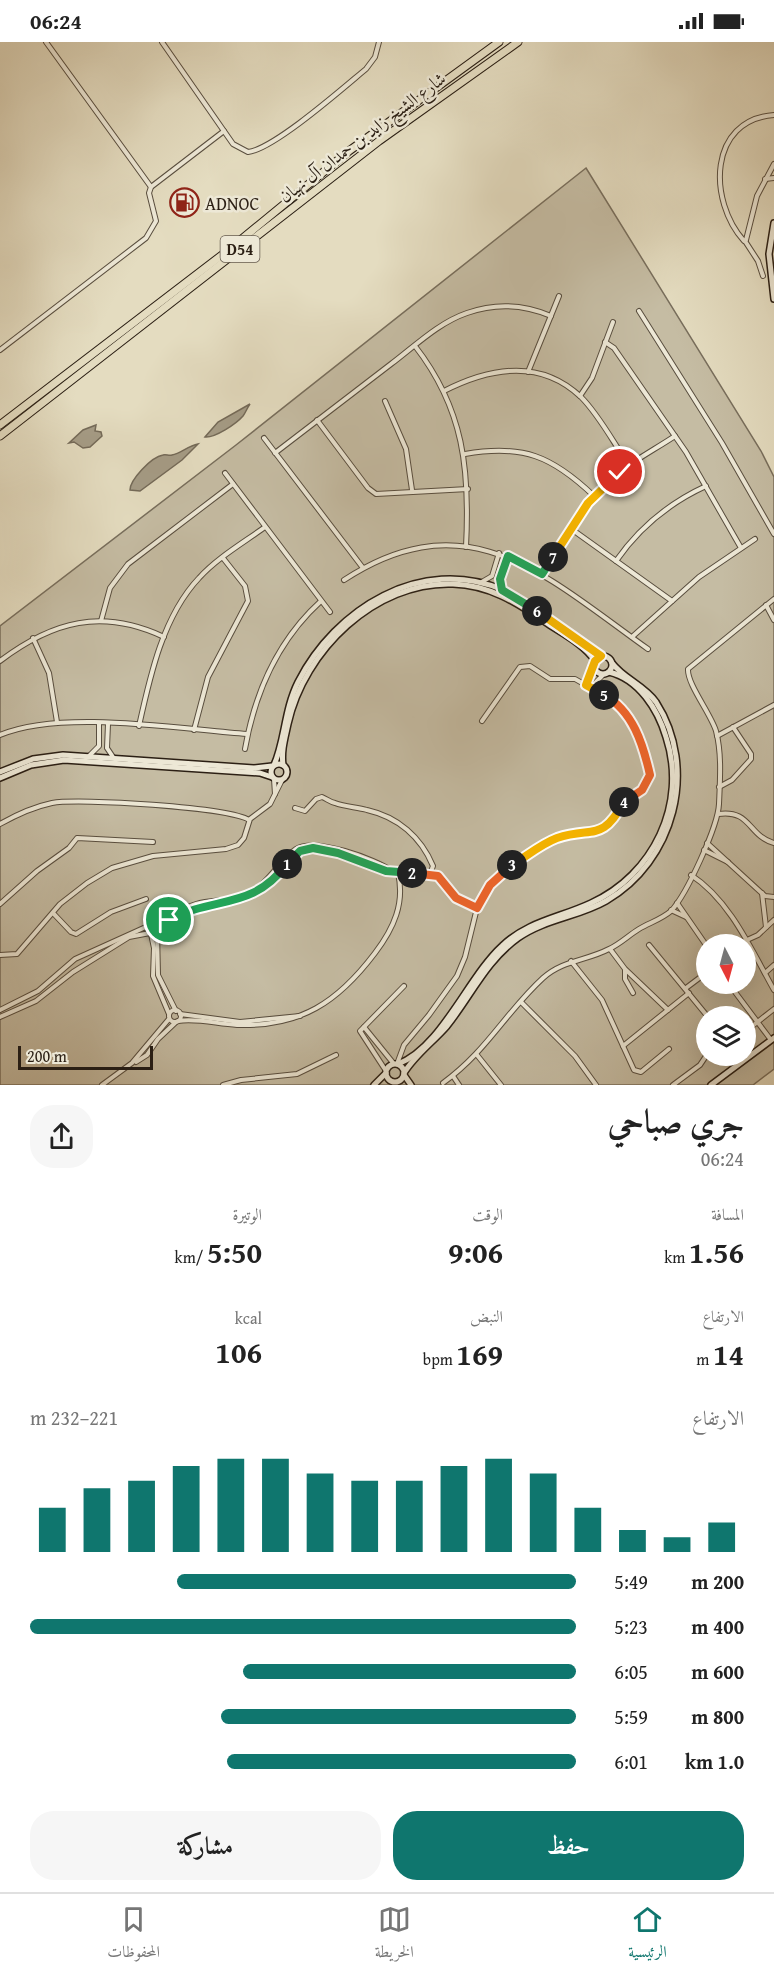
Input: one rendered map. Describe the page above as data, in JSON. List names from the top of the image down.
{
  "streets": {
    "highway": ["شارع الشيخ زايد بن حمدان آل نهيان", "D54"]
  },
  "places": {
    "fuel station": ["ADNOC"]
  },
  "scale_bar": "200 m",
  "north": "bottom",
  "page": {
    "status": "06:24",
    "pins": [
      "7",
      "6",
      "5",
      "4",
      "1",
      "3",
      "2"
    ],
    "scale": "200 m",
    "heading": ["جري صباحي", "06:24"],
    "stats": [
      ["المسافة", "1.56 km"],
      ["الوقت", "9:06"],
      ["الوتيرة", "5:50 /km"],
      ["الارتفاع", "14 m"],
      ["النبض", "169 bpm"],
      ["kcal", "106"]
    ],
    "chart": ["الارتفاع", "221–232 m"],
    "list": [
      {
        "name": "200 m",
        "note": "5:49"
      },
      {
        "name": "400 m",
        "note": "5:23"
      },
      {
        "name": "600 m",
        "note": "6:05"
      },
      {
        "name": "800 m",
        "note": "5:59"
      },
      {
        "name": "1.0 km",
        "note": "6:01"
      }
    ],
    "buttons": ["حفظ", "مشاركة"],
    "tabs": ["الرئيسية", "الخريطة", "المحفوظات"]
  }
}
